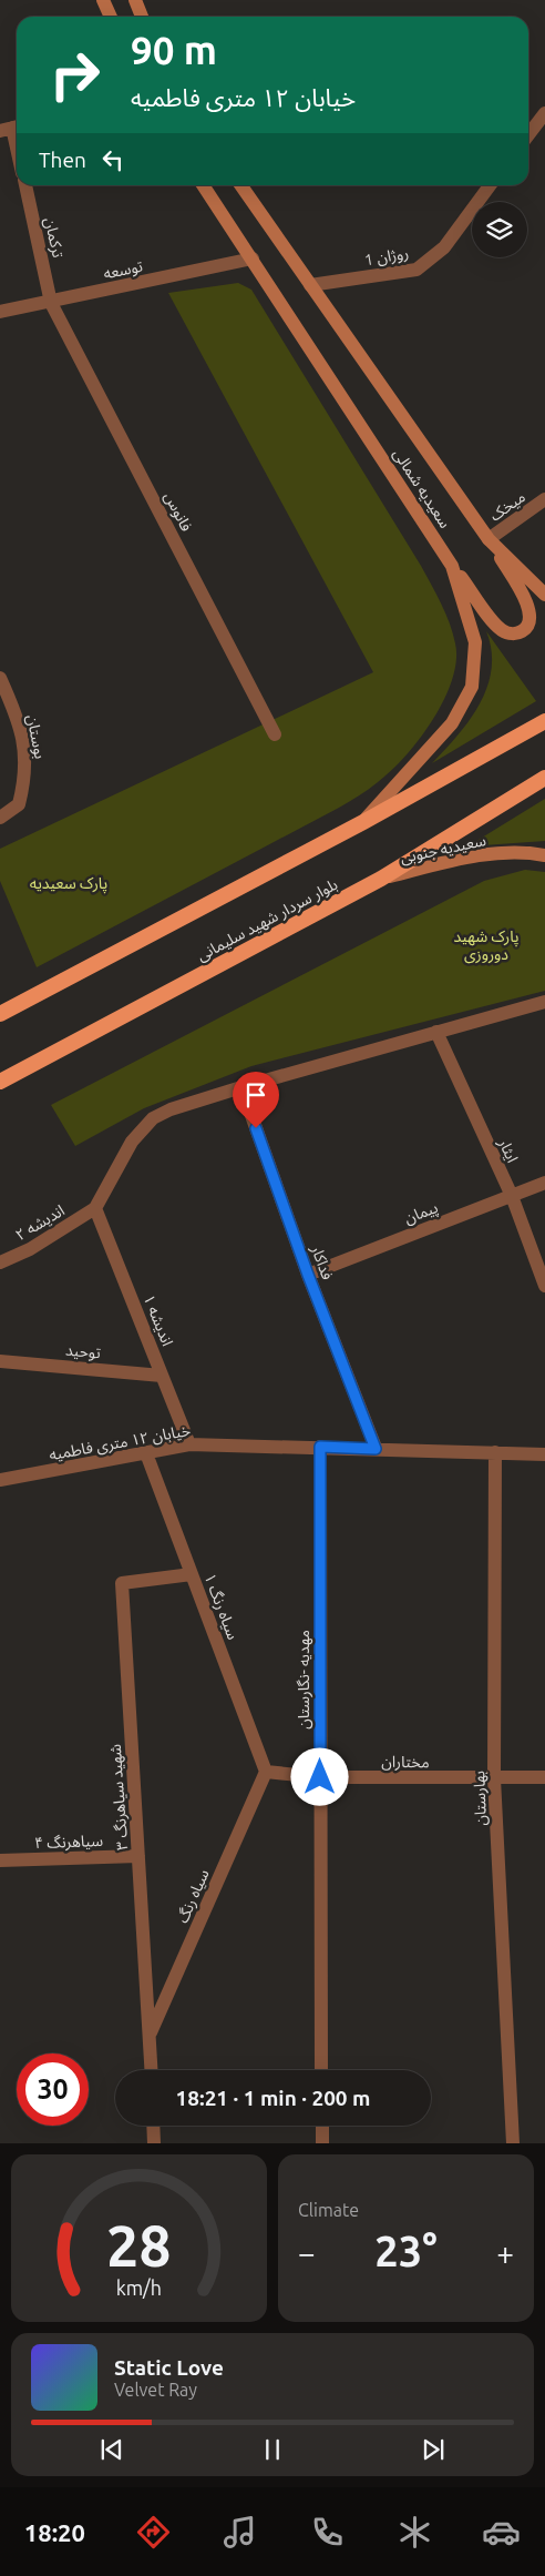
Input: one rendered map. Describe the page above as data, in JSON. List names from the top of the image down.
{
  "streets": {
    "highway": ["بلوار سردار شهید سلیمانی"],
    "main road": ["سعیدیه شمالی", "سعیدیه جنوبی"],
    "street": [
      "ترکمان",
      "روژان 1",
      "توسعه",
      "میخک",
      "فانوس",
      "بوستان",
      "ایثار",
      "پیمان",
      "اندیشه ۲",
      "فداکار",
      "اندیشه ۱",
      "توحید",
      "خیابان ۱۲ متری فاطمیه",
      "سیاه رنگ ۱",
      "مهدیه -نگارستان",
      "مختاران",
      "شهید سیاهرنگ ۳",
      "بهارستان",
      "سیاهرنگ ۴",
      "سیاه رنگ"
    ]
  },
  "crossings": [
    ["ترکمان", "توسعه"],
    ["ترکمان", "فانوس"],
    ["روژان 1", "سعیدیه شمالی"],
    ["توسعه", "سعیدیه شمالی"],
    ["توسعه", "فانوس"],
    ["سعیدیه شمالی", "میخک"],
    ["سعیدیه جنوبی", "بلوار سردار شهید سلیمانی"],
    ["ایثار", "پیمان"],
    ["پیمان", "فداکار"],
    ["اندیشه ۲", "اندیشه ۱"],
    ["فداکار", "خیابان ۱۲ متری فاطمیه"],
    ["اندیشه ۱", "توحید"],
    ["اندیشه ۱", "خیابان ۱۲ متری فاطمیه"],
    ["خیابان ۱۲ متری فاطمیه", "سیاه رنگ ۱"],
    ["خیابان ۱۲ متری فاطمیه", "مهدیه -نگارستان"],
    ["خیابان ۱۲ متری فاطمیه", "بهارستان"],
    ["سیاه رنگ ۱", "مختاران"],
    ["سیاه رنگ ۱", "شهید سیاهرنگ ۳"],
    ["سیاه رنگ ۱", "سیاه رنگ"],
    ["مهدیه -نگارستان", "مختاران"],
    ["مختاران", "بهارستان"],
    ["مختاران", "سیاه رنگ"],
    ["شهید سیاهرنگ ۳", "سیاهرنگ ۴"],
    ["شهید سیاهرنگ ۳", "سیاه رنگ"]
  ],
  "parks": ["پارک سعیدیه", "پارک شهید دوروزی"],
  "page": {
    "turn": ["90 m", "خیابان ۱۲ متری فاطمیه"],
    "then": "Then",
    "limit": "30",
    "trip": "18:21 · 1 min · 200 m",
    "tile": "Climate",
    "heat": ["−", "23°", "+"],
    "song": ["Static Love", "Velvet Ray"],
    "tabs": "18:20",
    "gauge": ["28", "km/h"]
  }
}
